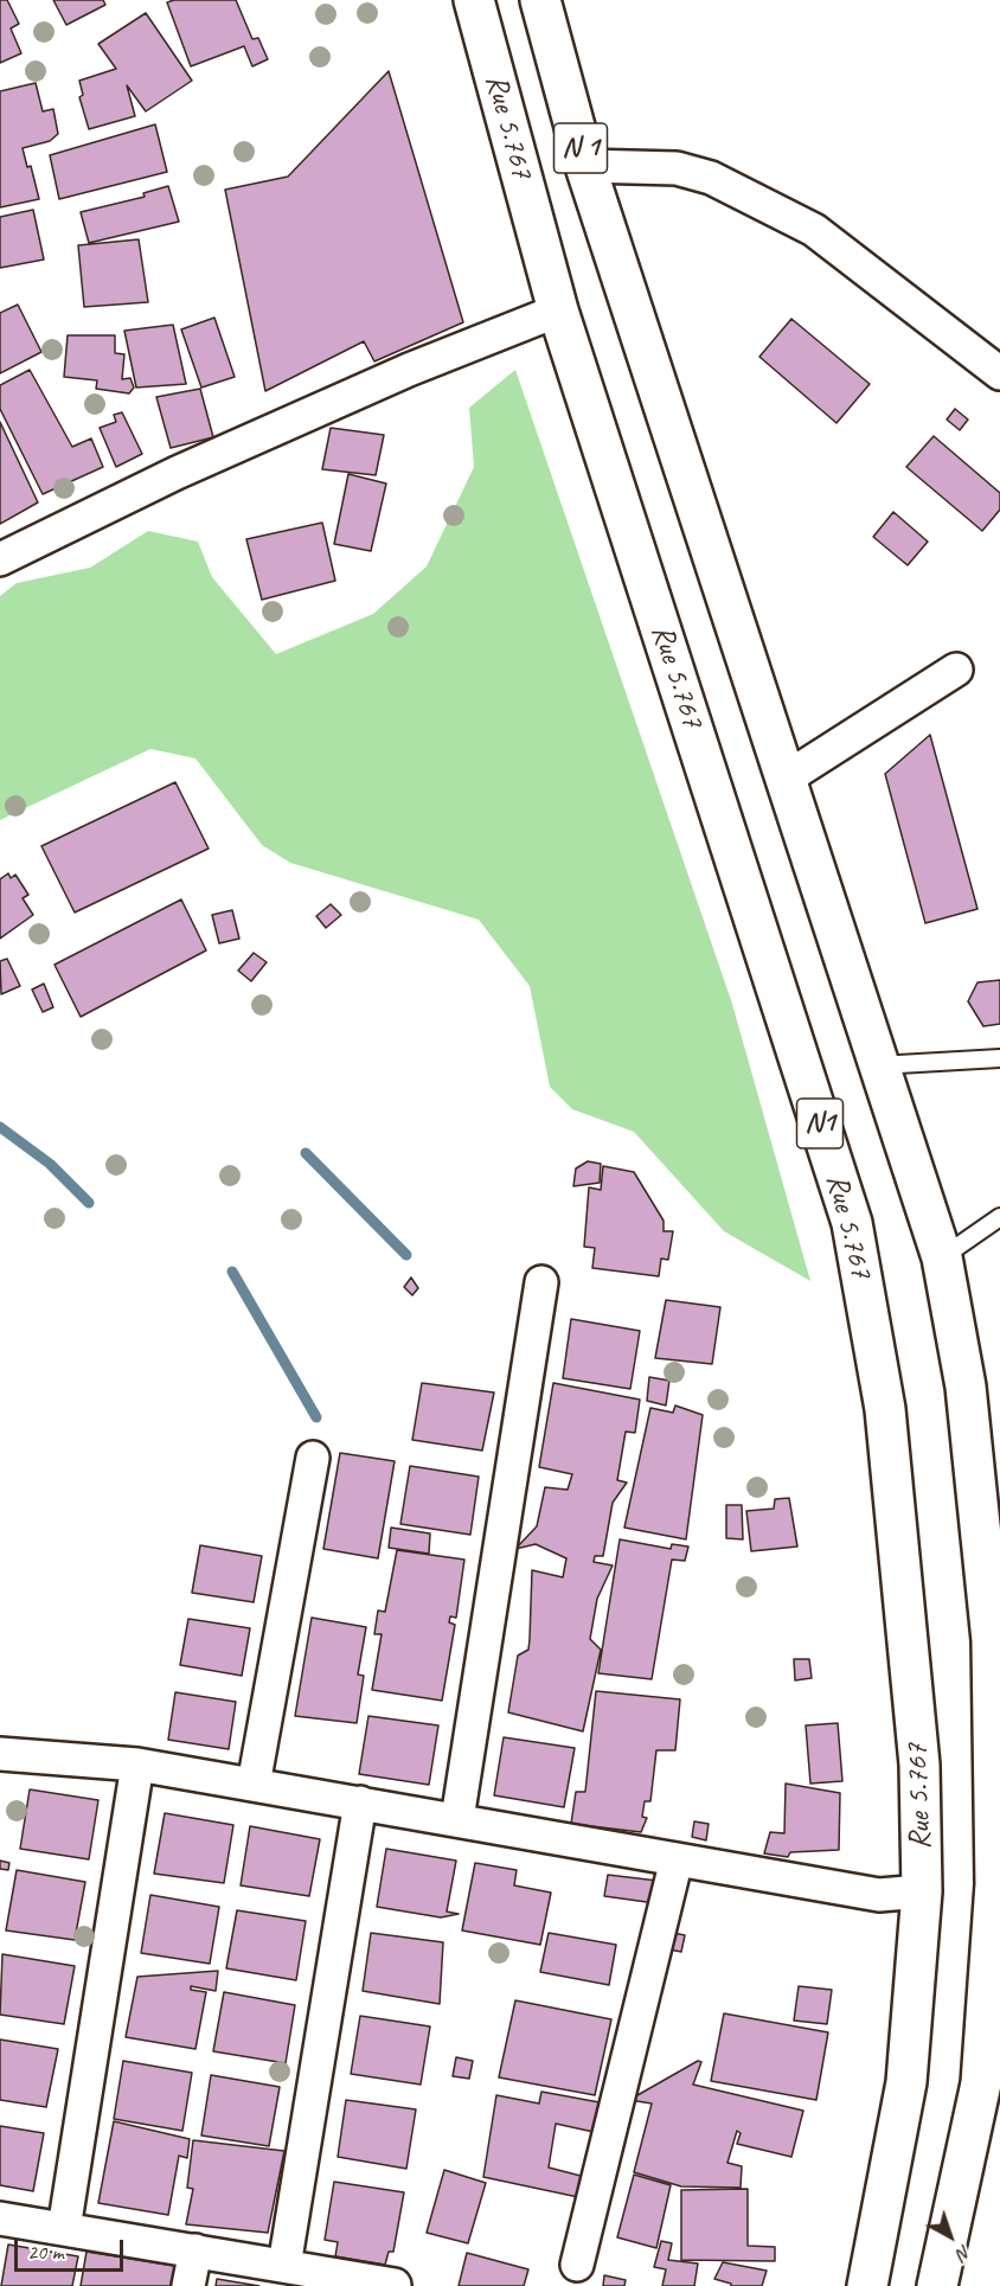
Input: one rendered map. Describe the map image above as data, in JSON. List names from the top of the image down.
{
  "streets": {
    "highway": ["Rue 5.767", "N 1", "N1"]
  },
  "crossings": [
    ["N 1", "N1"]
  ],
  "scale_bar": "20 m",
  "north": "bottom right"
}
